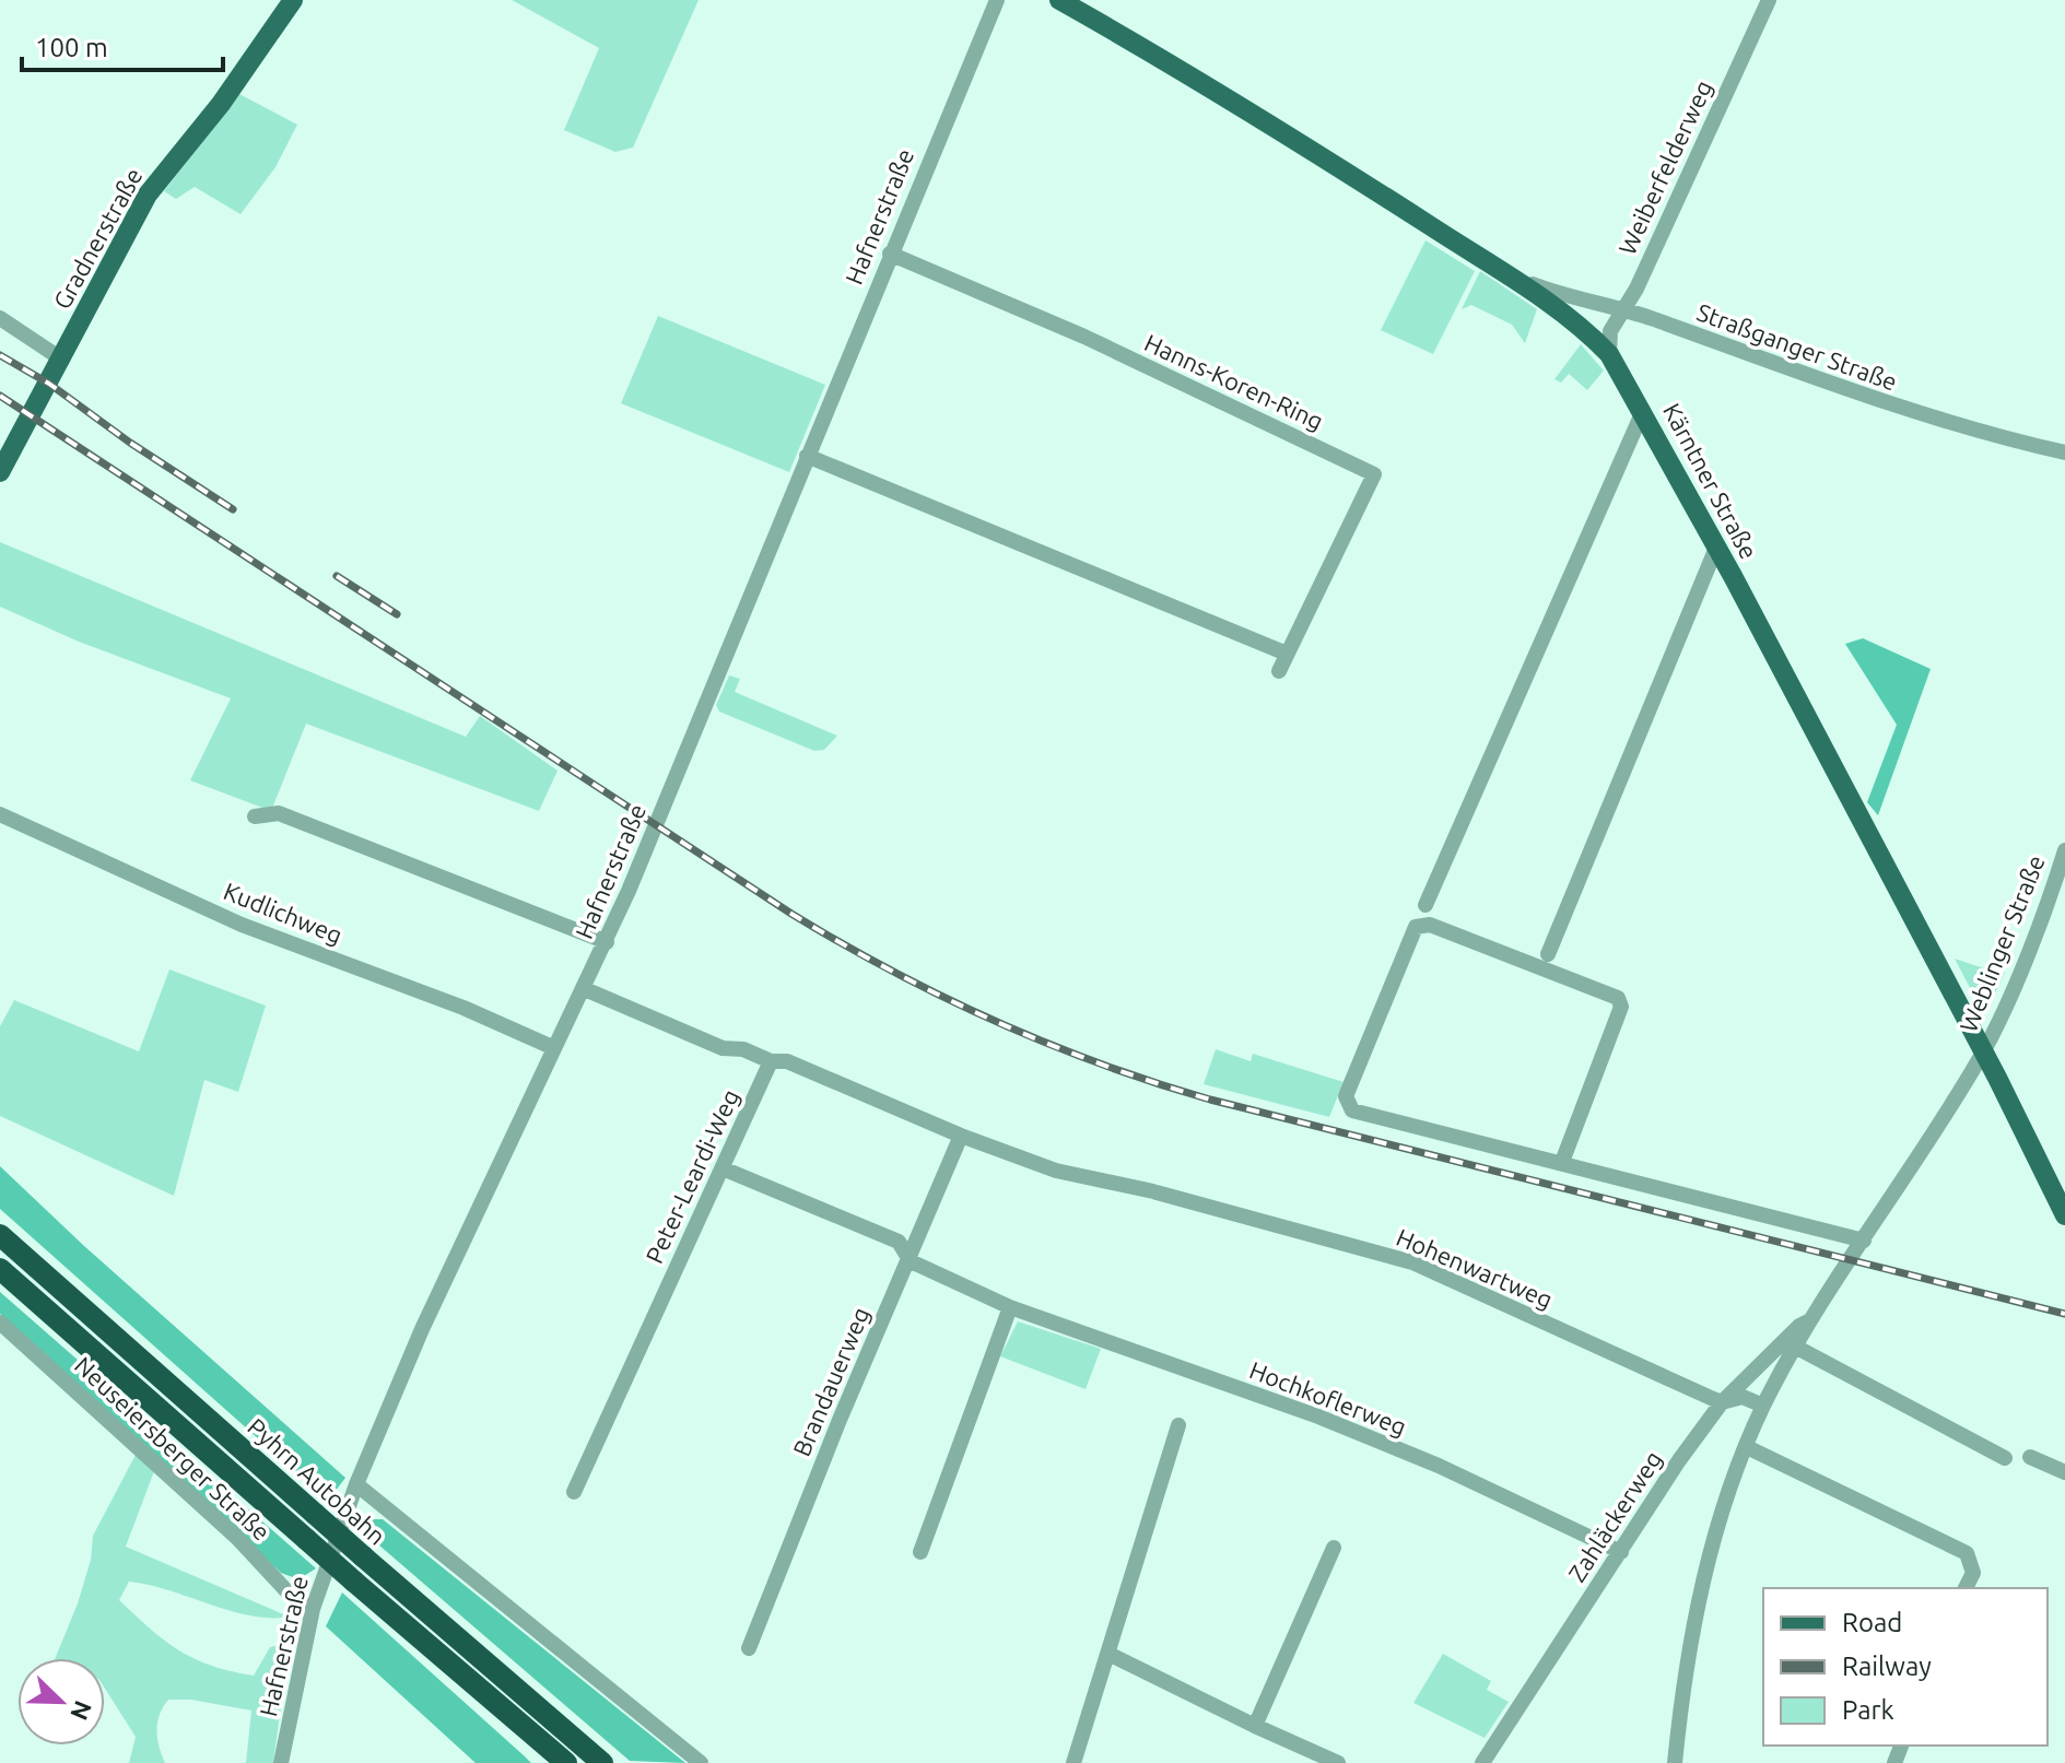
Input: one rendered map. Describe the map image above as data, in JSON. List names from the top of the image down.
{
  "streets": {
    "highway": ["Pyhrn Autobahn"],
    "main road": ["Gradnerstraße", "Kärntner Straße"],
    "street": [
      "Weiberfelderweg",
      "Hafnerstraße",
      "Straßganger Straße",
      "Hanns-Koren-Ring",
      "Kudlichweg",
      "Weblinger Straße",
      "Peter-Leardi-Weg",
      "Hohenwartweg",
      "Brandauerweg",
      "Hochkoflerweg",
      "Neuseiersberger Straße",
      "Zahläckerweg"
    ]
  },
  "crossings": [
    ["Weiberfelderweg", "Straßganger Straße"],
    ["Weiberfelderweg", "Kärntner Straße"],
    ["Hafnerstraße", "Hanns-Koren-Ring"],
    ["Hafnerstraße", "Kudlichweg"],
    ["Hafnerstraße", "Neuseiersberger Straße"],
    ["Straßganger Straße", "Kärntner Straße"],
    ["Kärntner Straße", "Weblinger Straße"],
    ["Weblinger Straße", "Hohenwartweg"],
    ["Weblinger Straße", "Zahläckerweg"],
    ["Peter-Leardi-Weg", "Hochkoflerweg"],
    ["Hohenwartweg", "Brandauerweg"],
    ["Hohenwartweg", "Zahläckerweg"],
    ["Brandauerweg", "Hochkoflerweg"],
    ["Hochkoflerweg", "Zahläckerweg"]
  ],
  "legend": ["Road", "Railway", "Park"],
  "scale_bar": "100 m",
  "north": "bottom right"
}
